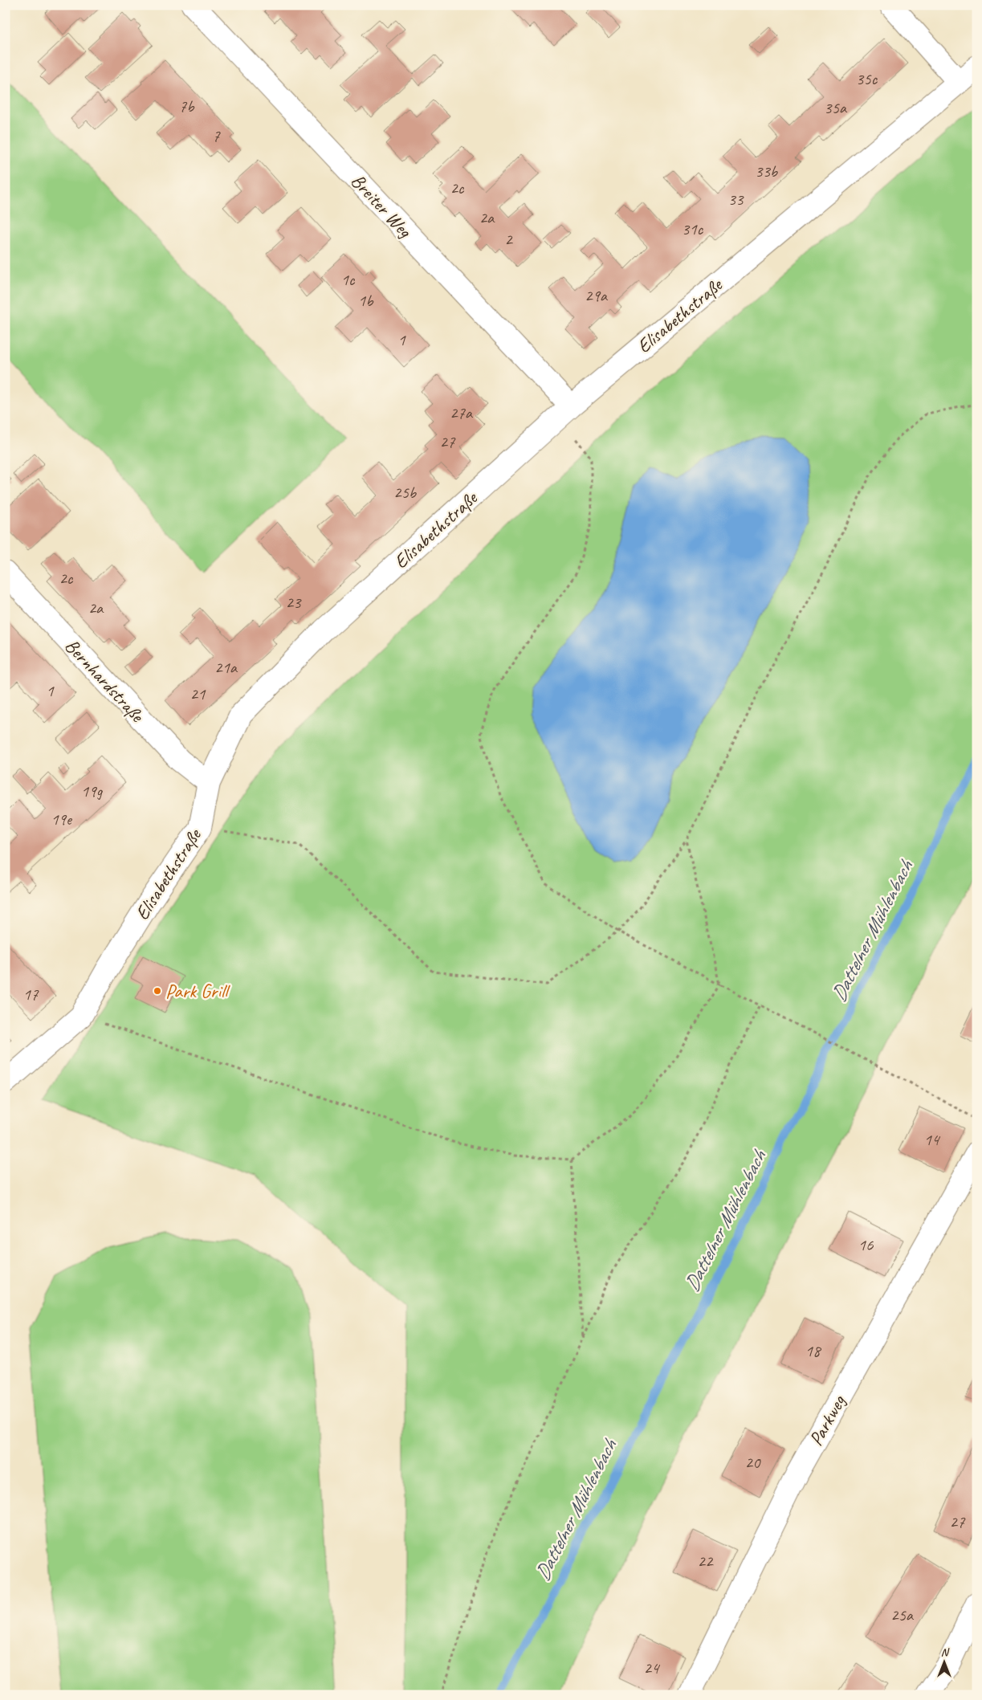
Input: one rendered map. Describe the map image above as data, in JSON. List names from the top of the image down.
{
  "streets": {
    "street": [
      "Breiter Weg",
      "Elisabethstraße",
      "Bernhardstraße",
      "Parkweg"
    ]
  },
  "crossings": [
    ["Breiter Weg", "Elisabethstraße"],
    ["Elisabethstraße", "Bernhardstraße"]
  ],
  "water": ["Dattelner Mühlenbach"],
  "places": ["Park Grill"],
  "house_numbers": [
    "35c",
    "7b",
    "35a",
    "7",
    "33b",
    "2c",
    "33",
    "2a",
    "31c",
    "2",
    "1c",
    "29a",
    "1b",
    "1",
    "27a",
    "27",
    "25b",
    "2c",
    "23",
    "2a",
    "21a",
    "1",
    "21",
    "19g",
    "19e",
    "17",
    "14",
    "16",
    "18",
    "20",
    "27",
    "22",
    "25a",
    "24"
  ],
  "north": "top"
}
